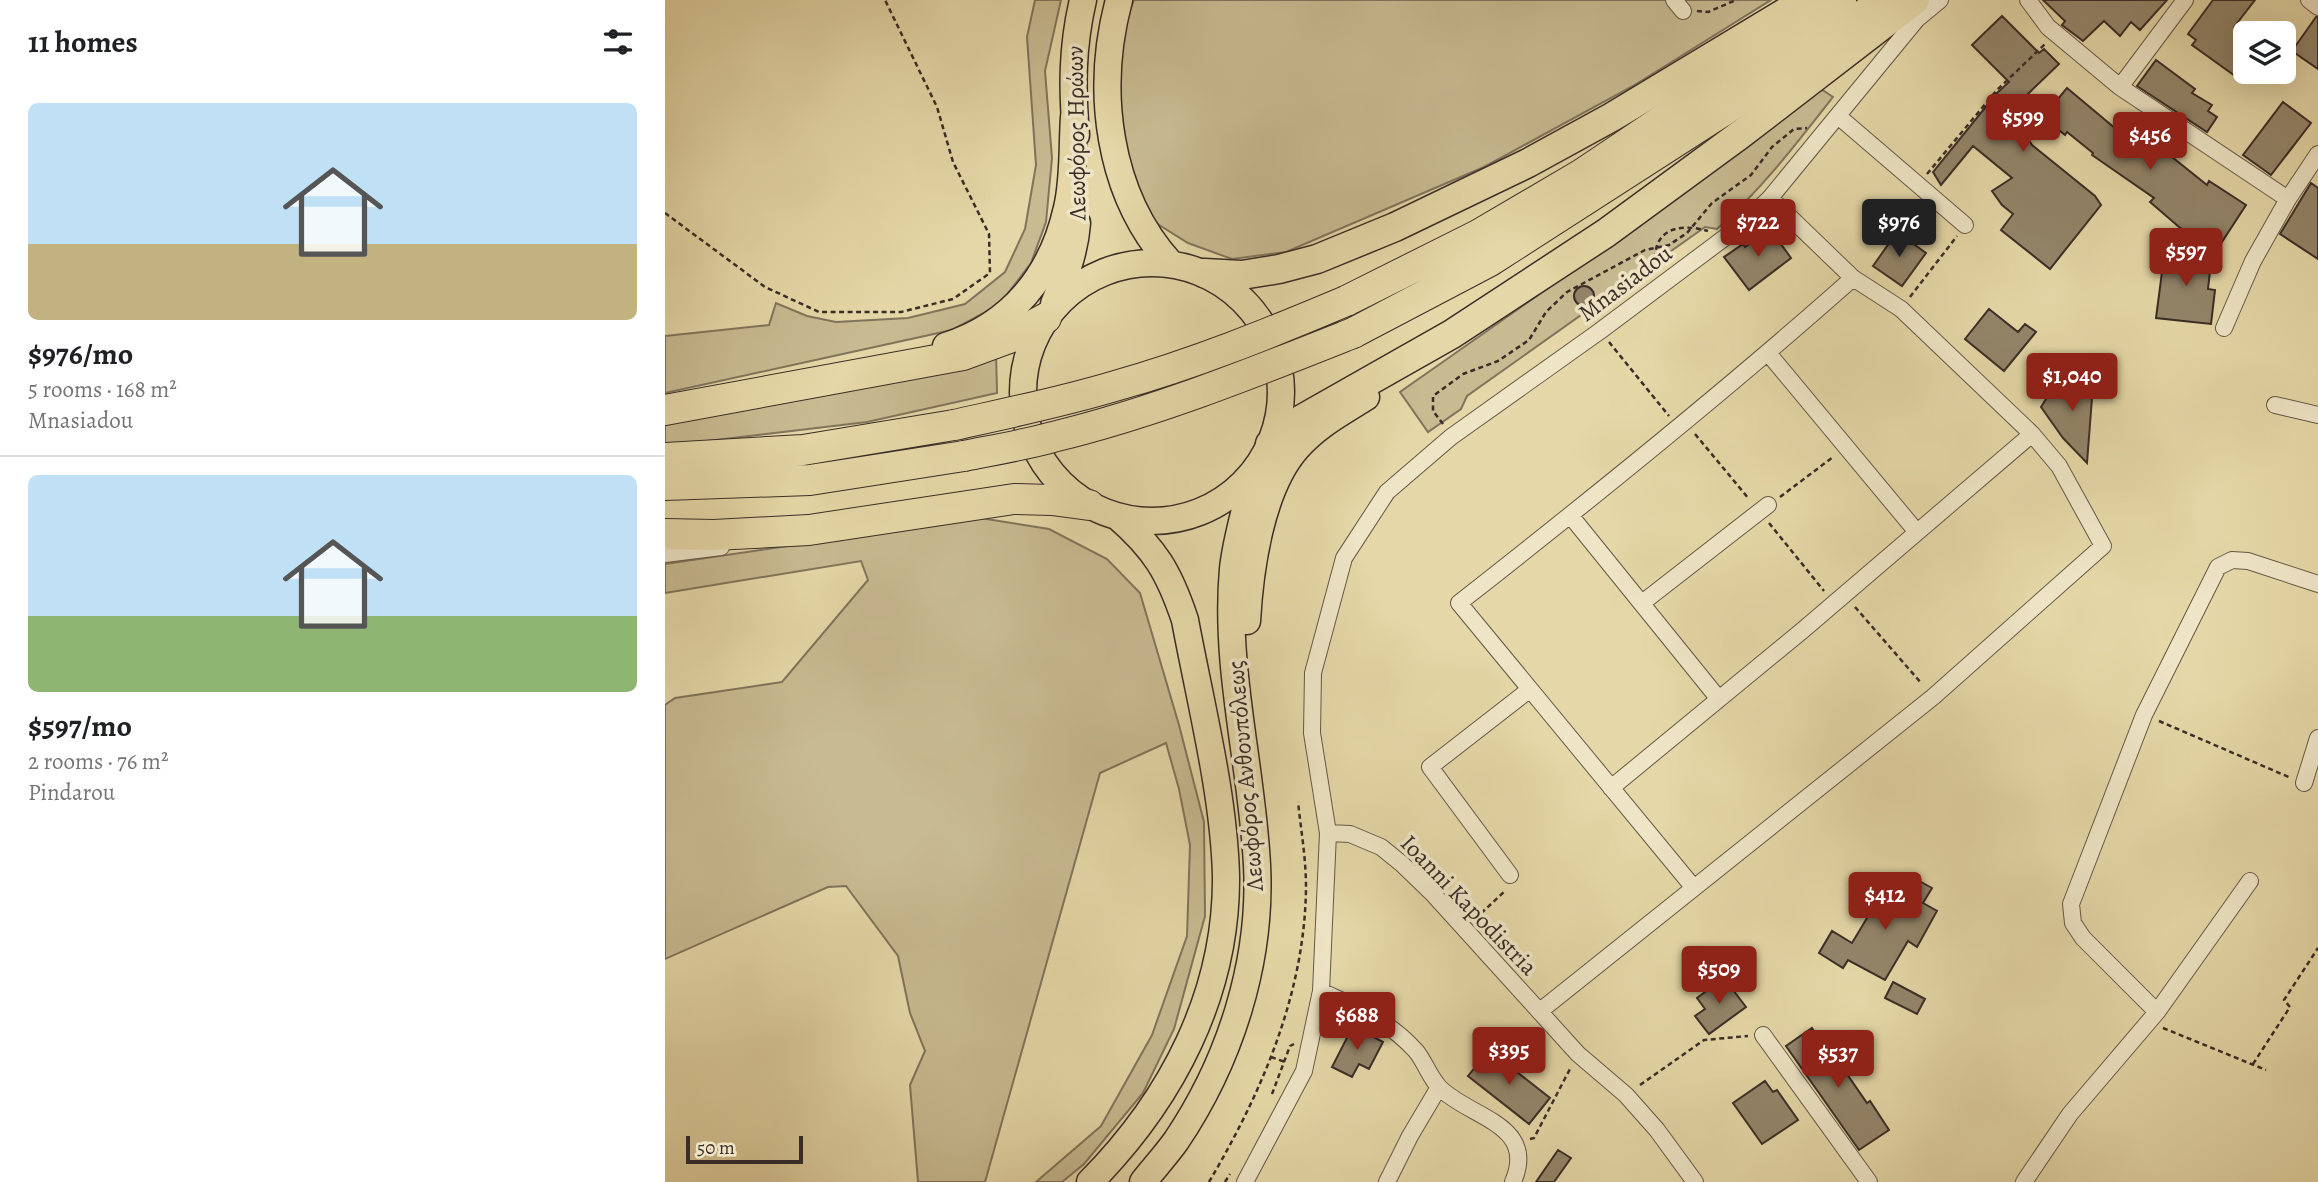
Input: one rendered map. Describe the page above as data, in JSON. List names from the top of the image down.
{
  "streets": {
    "main road": ["Λεωφόρος Ηρώων", "Λεωφόρος Ανθουπόλεως"],
    "street": ["Mnasiadou", "Ioanni Kapodistria"]
  },
  "crossings": [
    ["Λεωφόρος Ηρώων", "Λεωφόρος Ανθουπόλεως"],
    ["Mnasiadou", "Ioanni Kapodistria"]
  ],
  "scale_bar": "50 m",
  "page": {
    "heading": "11 homes",
    "list": [
      {
        "name": "$976/mo",
        "note": "5 rooms · 168 m² · Mnasiadou"
      },
      {
        "name": "$597/mo",
        "note": "2 rooms · 76 m² · Pindarou"
      }
    ],
    "price": [
      "$599",
      "$456",
      "$722",
      "$976",
      "$597",
      "$1,040",
      "$412",
      "$509",
      "$688",
      "$395",
      "$537"
    ],
    "scale": "50 m"
  }
}
